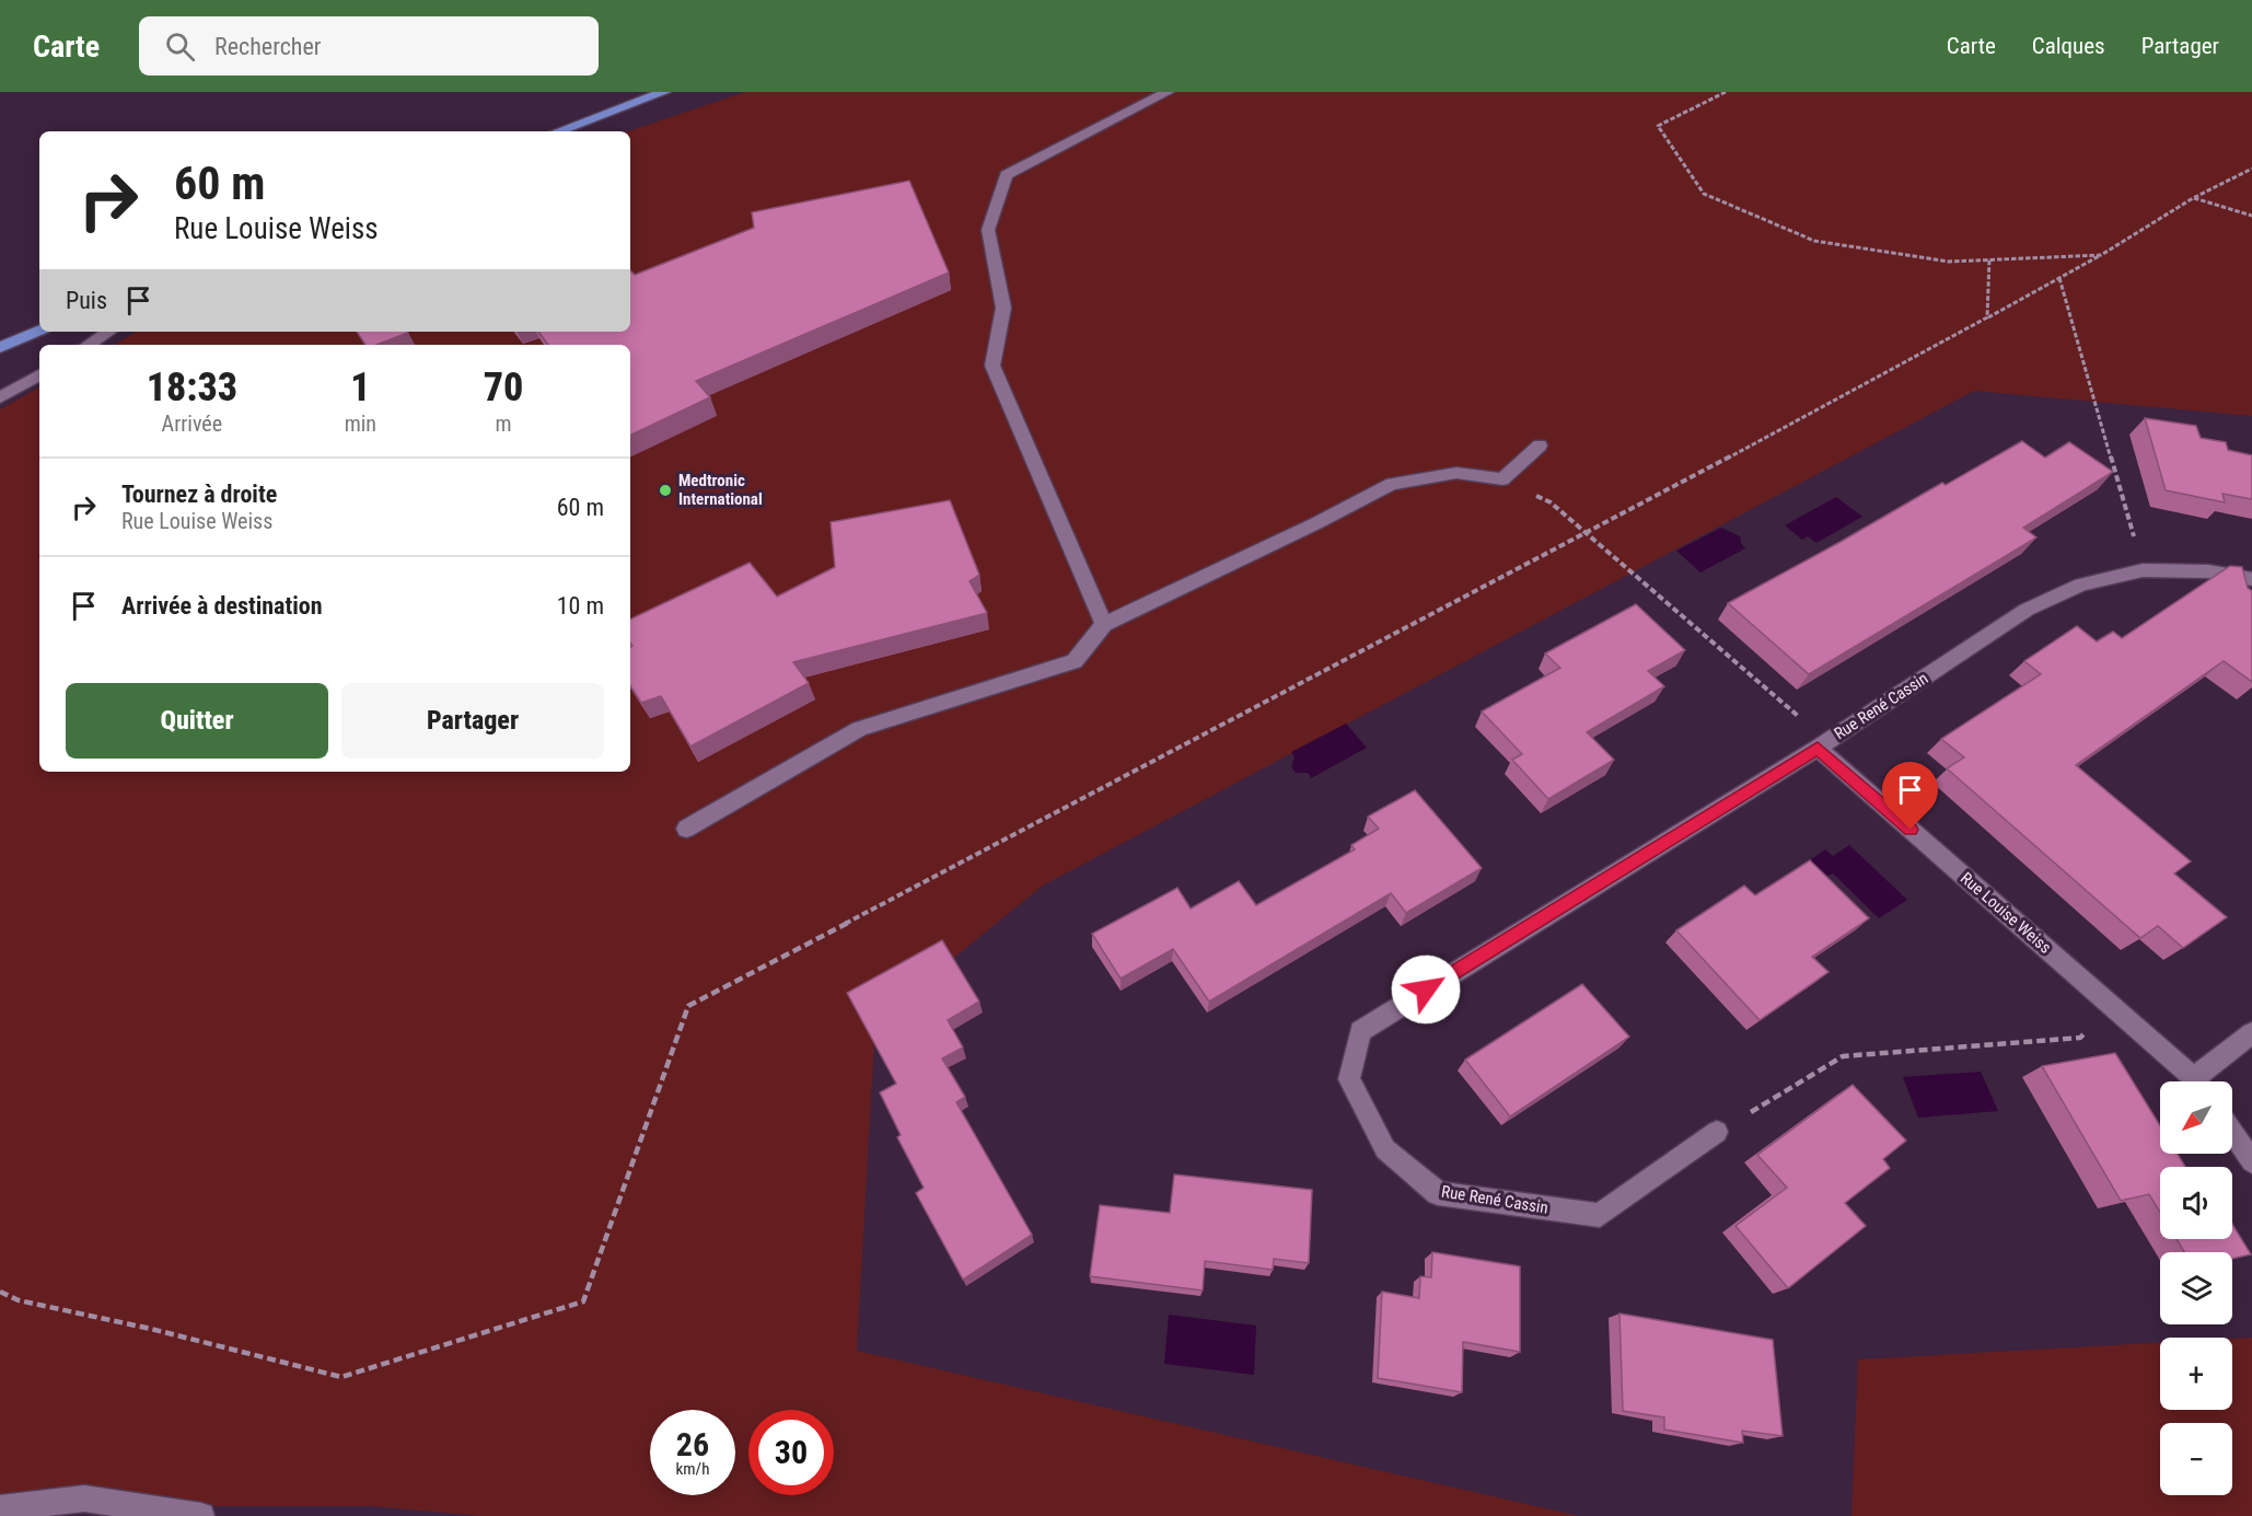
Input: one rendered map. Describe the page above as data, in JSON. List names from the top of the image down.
{
  "streets": {
    "street": ["Rue René Cassin", "Rue Louise Weiss"]
  },
  "crossings": [
    ["Rue René Cassin", "Rue Louise Weiss"]
  ],
  "places": ["Medtronic International"],
  "north": "bottom left",
  "page": {
    "header": "Carte",
    "search": "Rechercher",
    "nav": ["Carte", "Calques", "Partager"],
    "turn": ["60 m", "Rue Louise Weiss"],
    "then": "Puis",
    "eta": [
      "18:33",
      "Arrivée",
      "1",
      "min",
      "70",
      "m"
    ],
    "list": [
      {
        "name": "Tournez à droite",
        "note": "Rue Louise Weiss",
        "value": "60 m"
      },
      {
        "name": "Arrivée à destination",
        "value": "10 m"
      }
    ],
    "buttons": ["Quitter", "Partager"],
    "map_buttons": ["+", "−"],
    "speed": "26 km/h",
    "limit": "30"
  }
}
